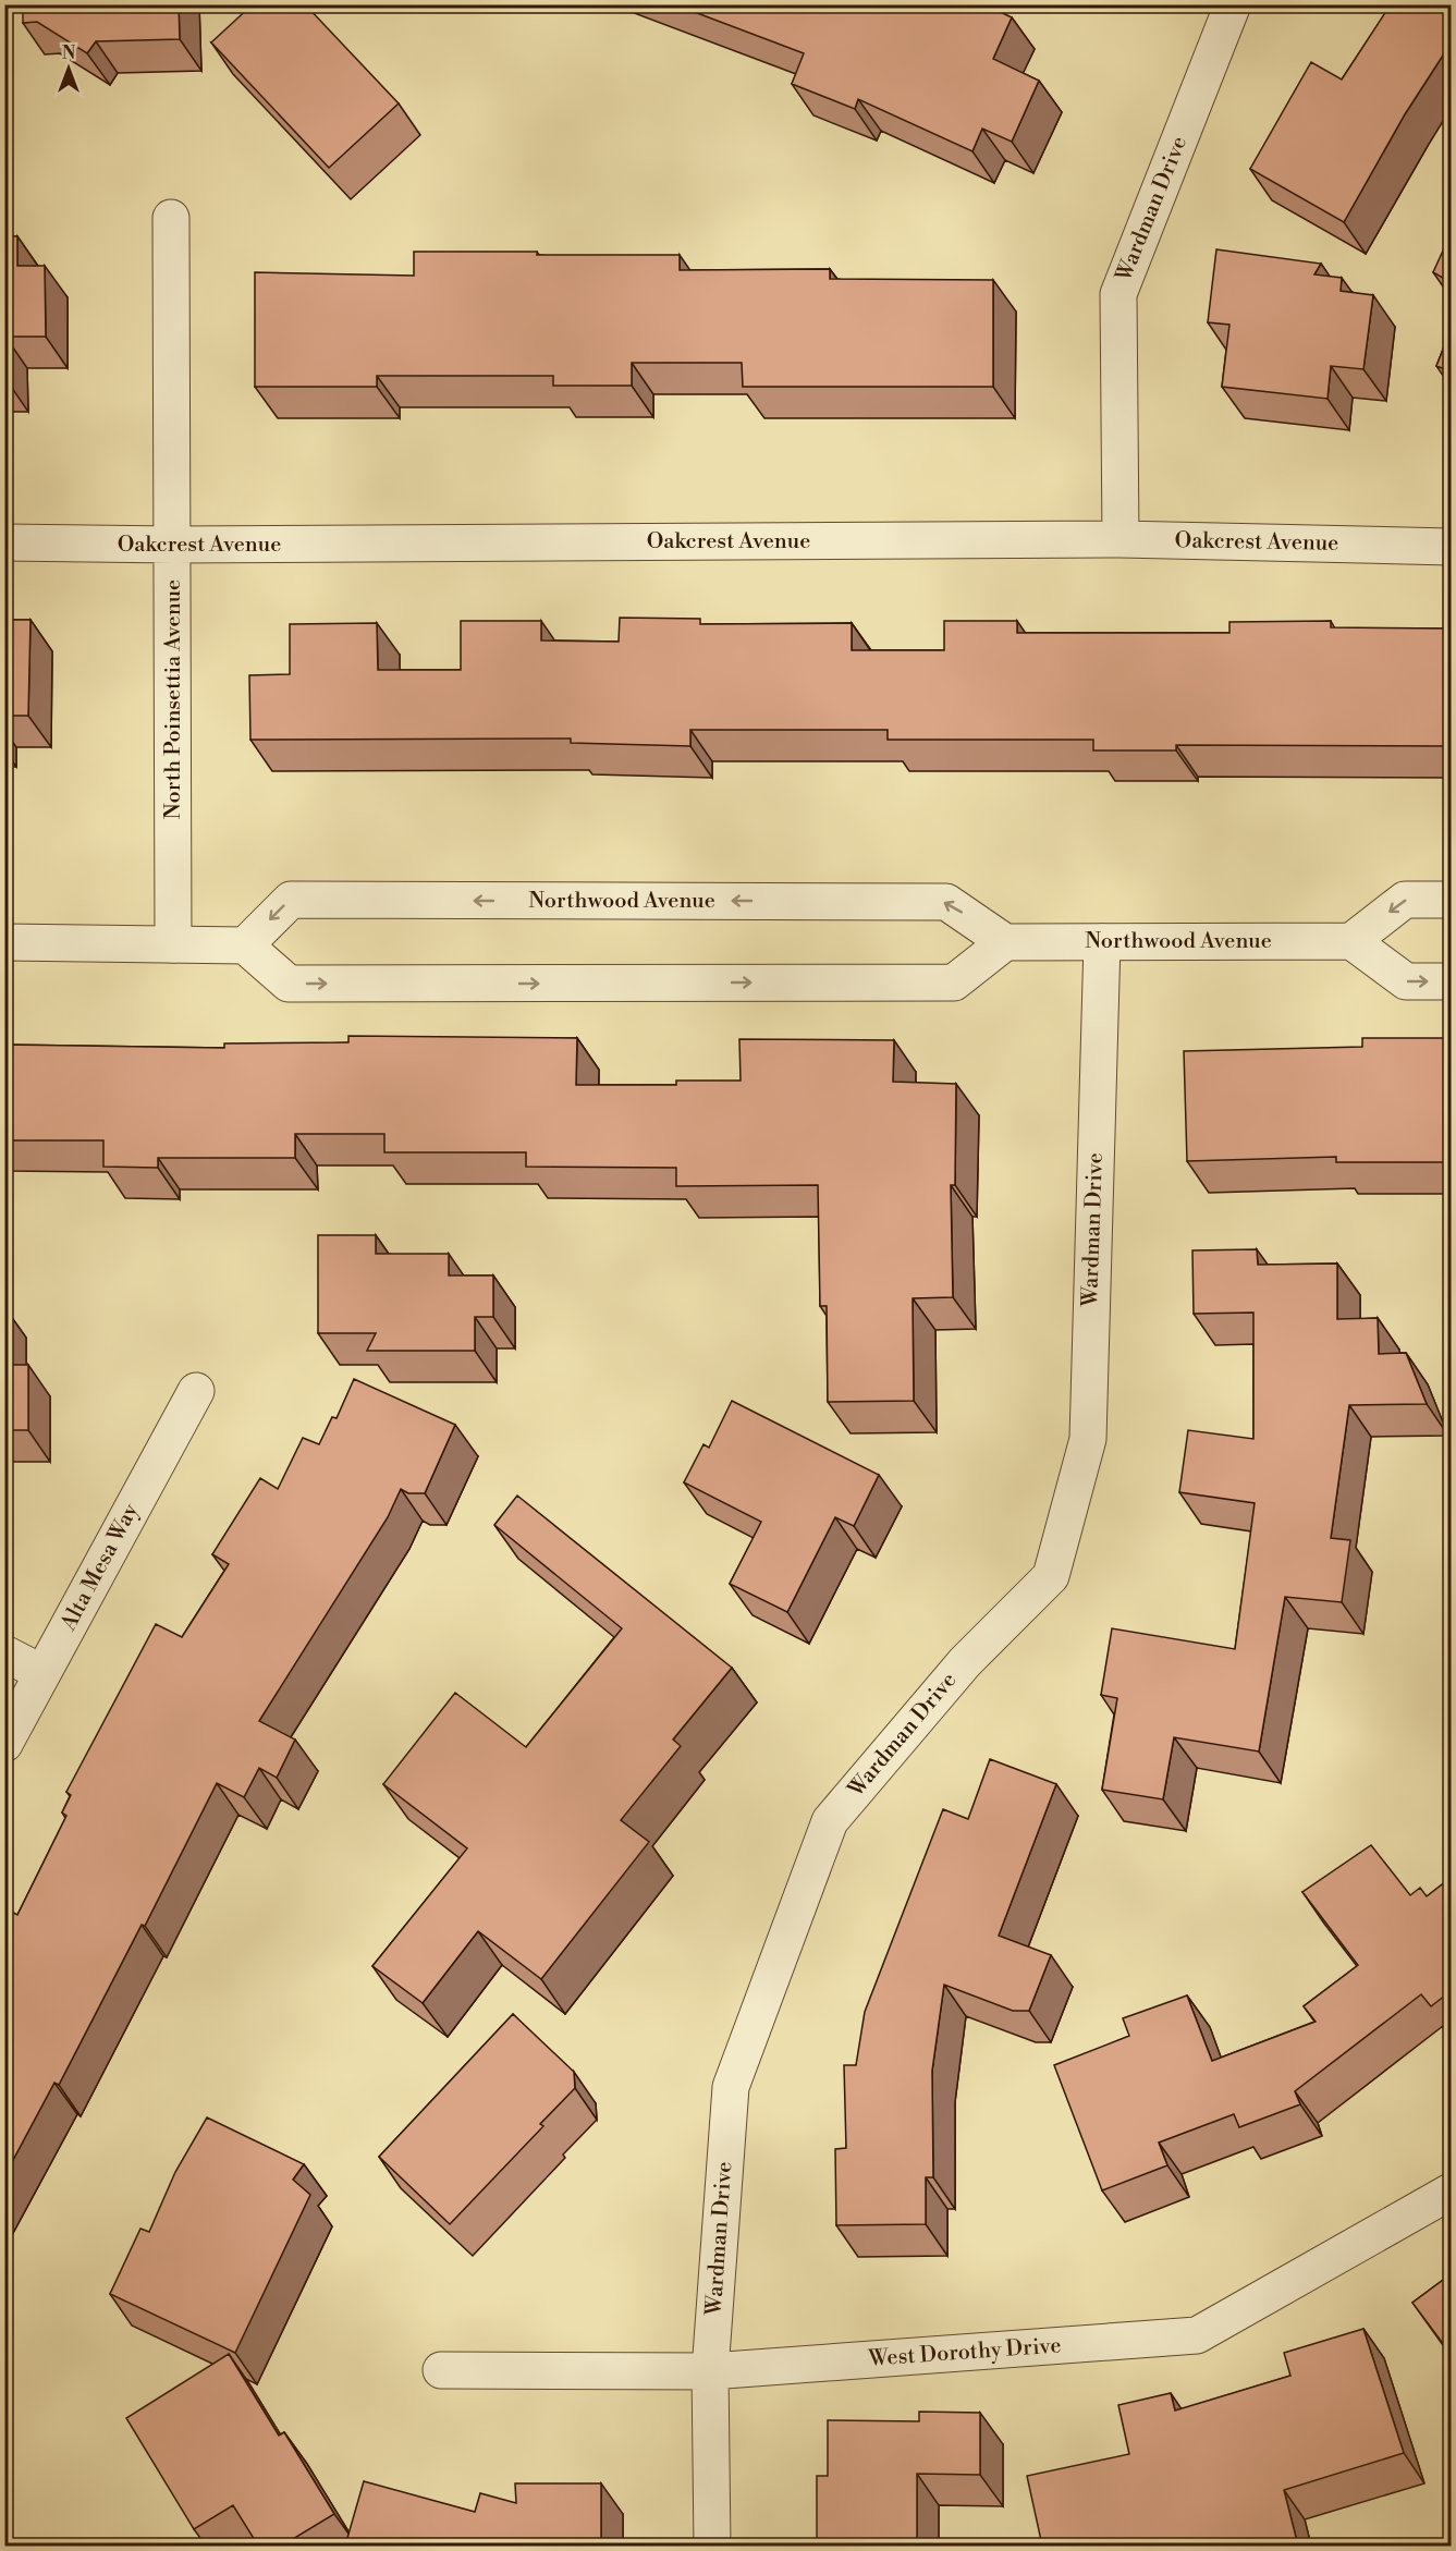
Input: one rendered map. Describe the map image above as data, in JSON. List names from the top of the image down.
{
  "streets": {
    "street": [
      "Wardman Drive",
      "Oakcrest Avenue",
      "North Poinsettia Avenue",
      "Northwood Avenue",
      "Alta Mesa Way",
      "West Dorothy Drive"
    ]
  },
  "crossings": [
    ["Wardman Drive", "Oakcrest Avenue"],
    ["Wardman Drive", "Northwood Avenue"],
    ["Wardman Drive", "West Dorothy Drive"],
    ["Oakcrest Avenue", "North Poinsettia Avenue"]
  ],
  "north": "top"
}
